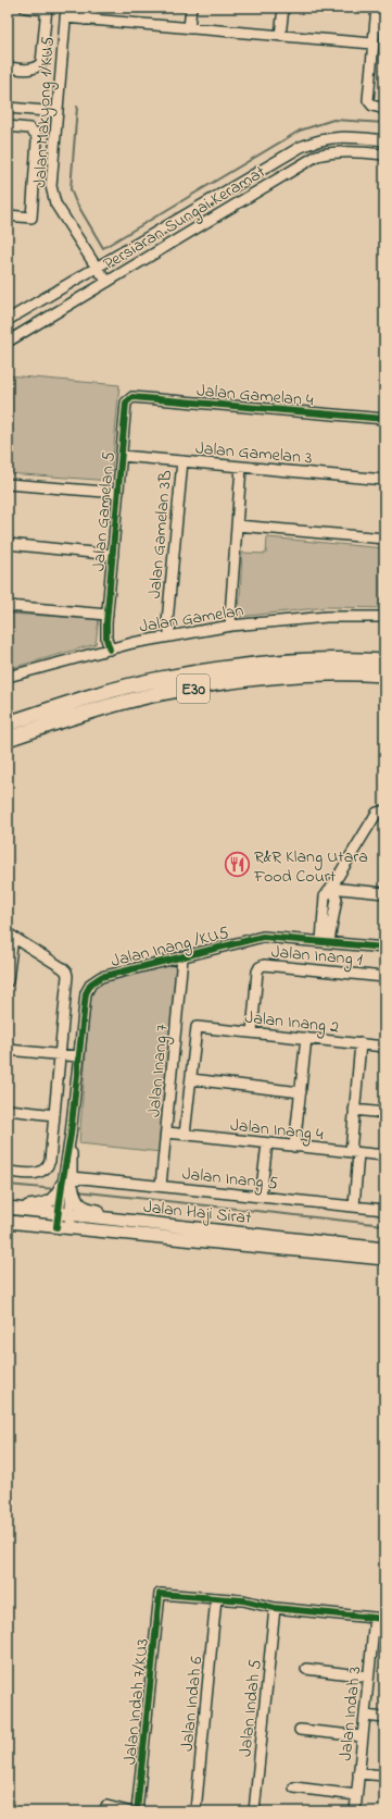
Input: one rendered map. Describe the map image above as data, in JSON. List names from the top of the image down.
{
  "streets": {
    "highway": ["E30"],
    "main road": ["Jalan Haji Sirat"],
    "street": [
      "Jalan Makyong 1/KU5",
      "Persiaran Sungai Keramat",
      "Jalan Gamelan 4",
      "Jalan Gamelan 3",
      "Jalan Gamelan 5",
      "Jalan Gamelan 3B",
      "Jalan Gamelan",
      "Jalan Inang /KU5",
      "Jalan Inang 1",
      "Jalan Inang 2",
      "Jalan Inang 7",
      "Jalan Inang 4",
      "Jalan Inang 5",
      "Jalan Indah 7/KU3",
      "Jalan Indah 6",
      "Jalan Indah 5",
      "Jalan Indah 3"
    ]
  },
  "crossings": [
    ["Jalan Makyong 1/KU5", "Persiaran Sungai Keramat"],
    ["Jalan Gamelan 4", "Jalan Gamelan 5"],
    ["Jalan Gamelan 3", "Jalan Gamelan 5"],
    ["Jalan Gamelan 3", "Jalan Gamelan 3B"],
    ["Jalan Gamelan 5", "Jalan Gamelan"],
    ["Jalan Gamelan 3B", "Jalan Gamelan"],
    ["Jalan Inang /KU5", "Jalan Inang 7"],
    ["Jalan Inang /KU5", "Jalan Inang 5"],
    ["Jalan Inang /KU5", "Jalan Haji Sirat"],
    ["Jalan Inang 1", "Jalan Inang 2"],
    ["Jalan Inang 7", "Jalan Inang 4"],
    ["Jalan Inang 7", "Jalan Inang 5"],
    ["Jalan Indah 7/KU3", "Jalan Indah 6"]
  ],
  "places": {
    "restaurant": ["R&R Klang Utara Food Court"]
  }
}
